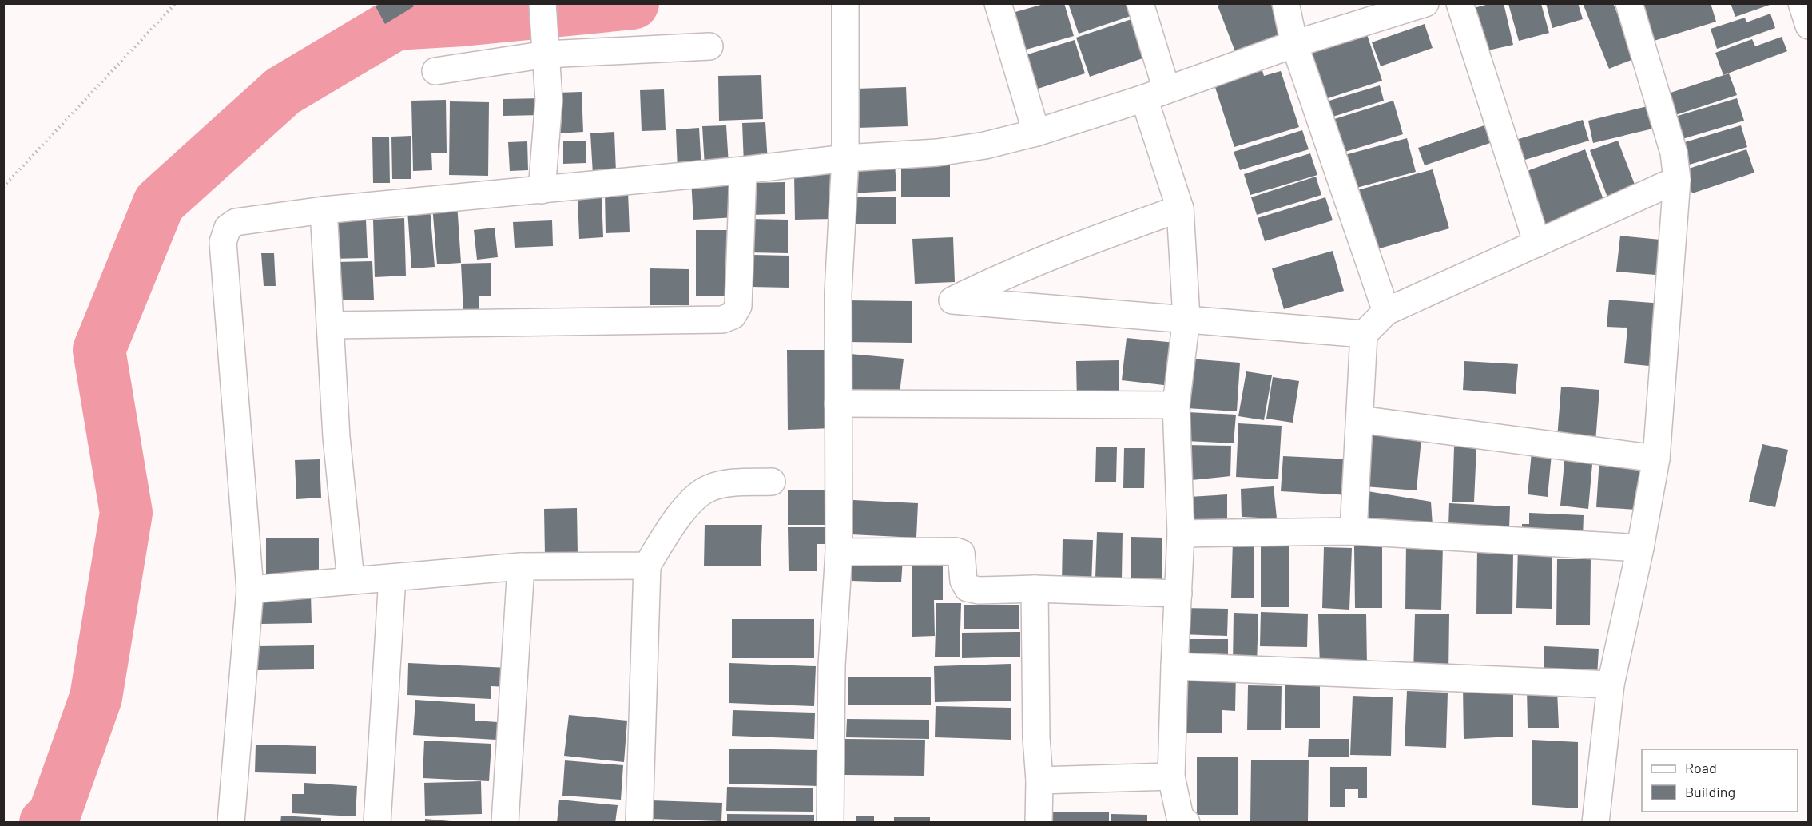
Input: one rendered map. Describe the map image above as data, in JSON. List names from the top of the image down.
{
  "legend": ["Road", "Building"]
}
